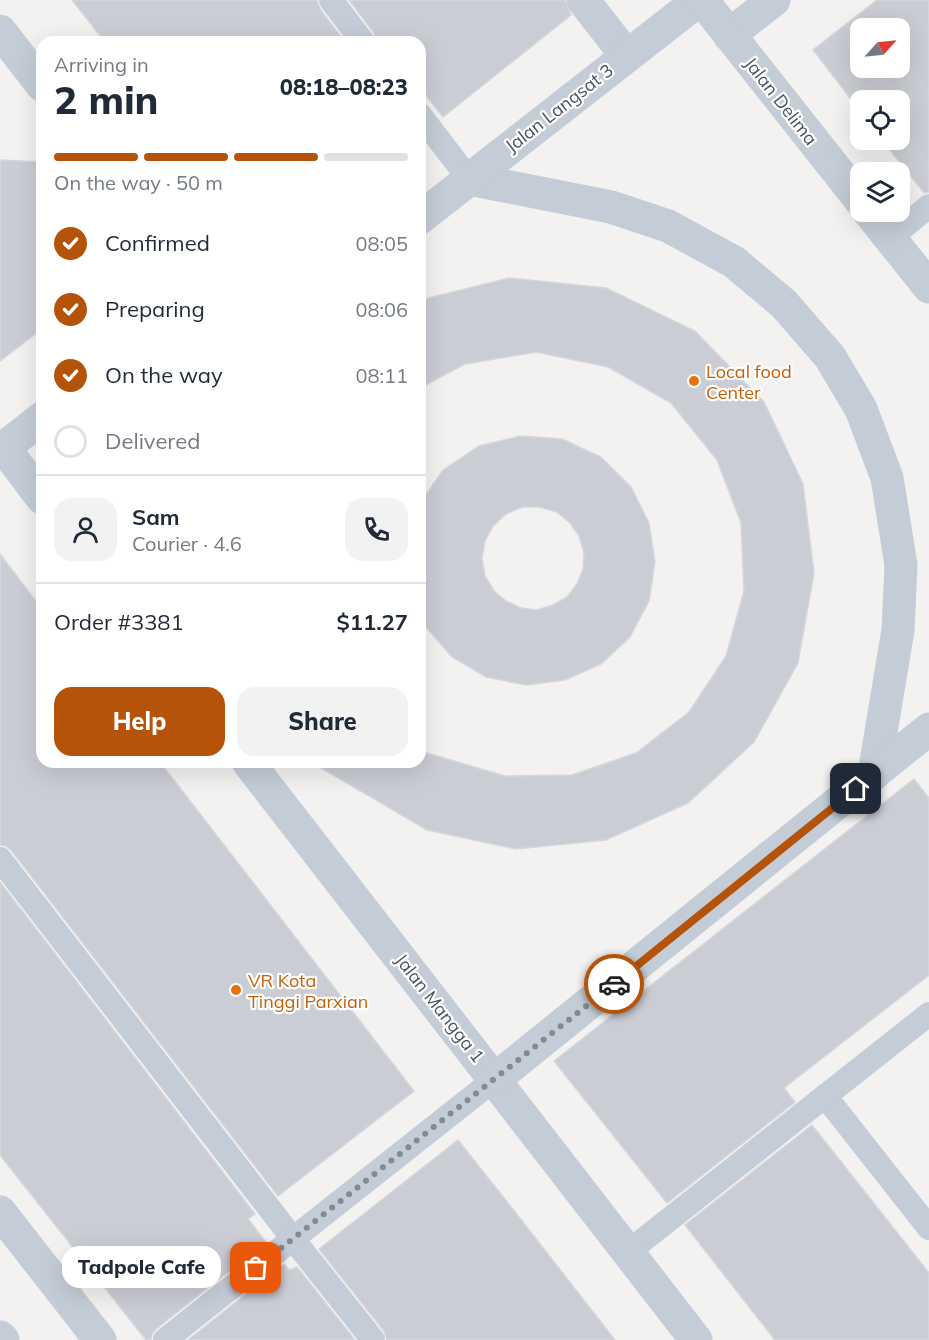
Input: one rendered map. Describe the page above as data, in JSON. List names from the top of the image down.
{
  "streets": {
    "street": ["Jalan Delima", "Jalan Langsat 3", "Jalan Mangga 1"]
  },
  "crossings": [
    ["Jalan Delima", "Jalan Langsat 3"]
  ],
  "places": ["Local food Center", "VR Kota Tinggi Parxian", "Tadpole Cafe"],
  "north": "top right",
  "page": {
    "heading": ["2 min", "Arriving in", "08:18–08:23"],
    "panel": [
      "Sam",
      "Courier · 4.6",
      "Order #3381",
      "$11.27"
    ],
    "bar": "On the way · 50 m",
    "list": [
      ["Confirmed", "08:05"],
      ["Preparing", "08:06"],
      ["On the way", "08:11"],
      "Delivered"
    ],
    "buttons": ["Help", "Share"],
    "bubble": "Tadpole Cafe"
  }
}
